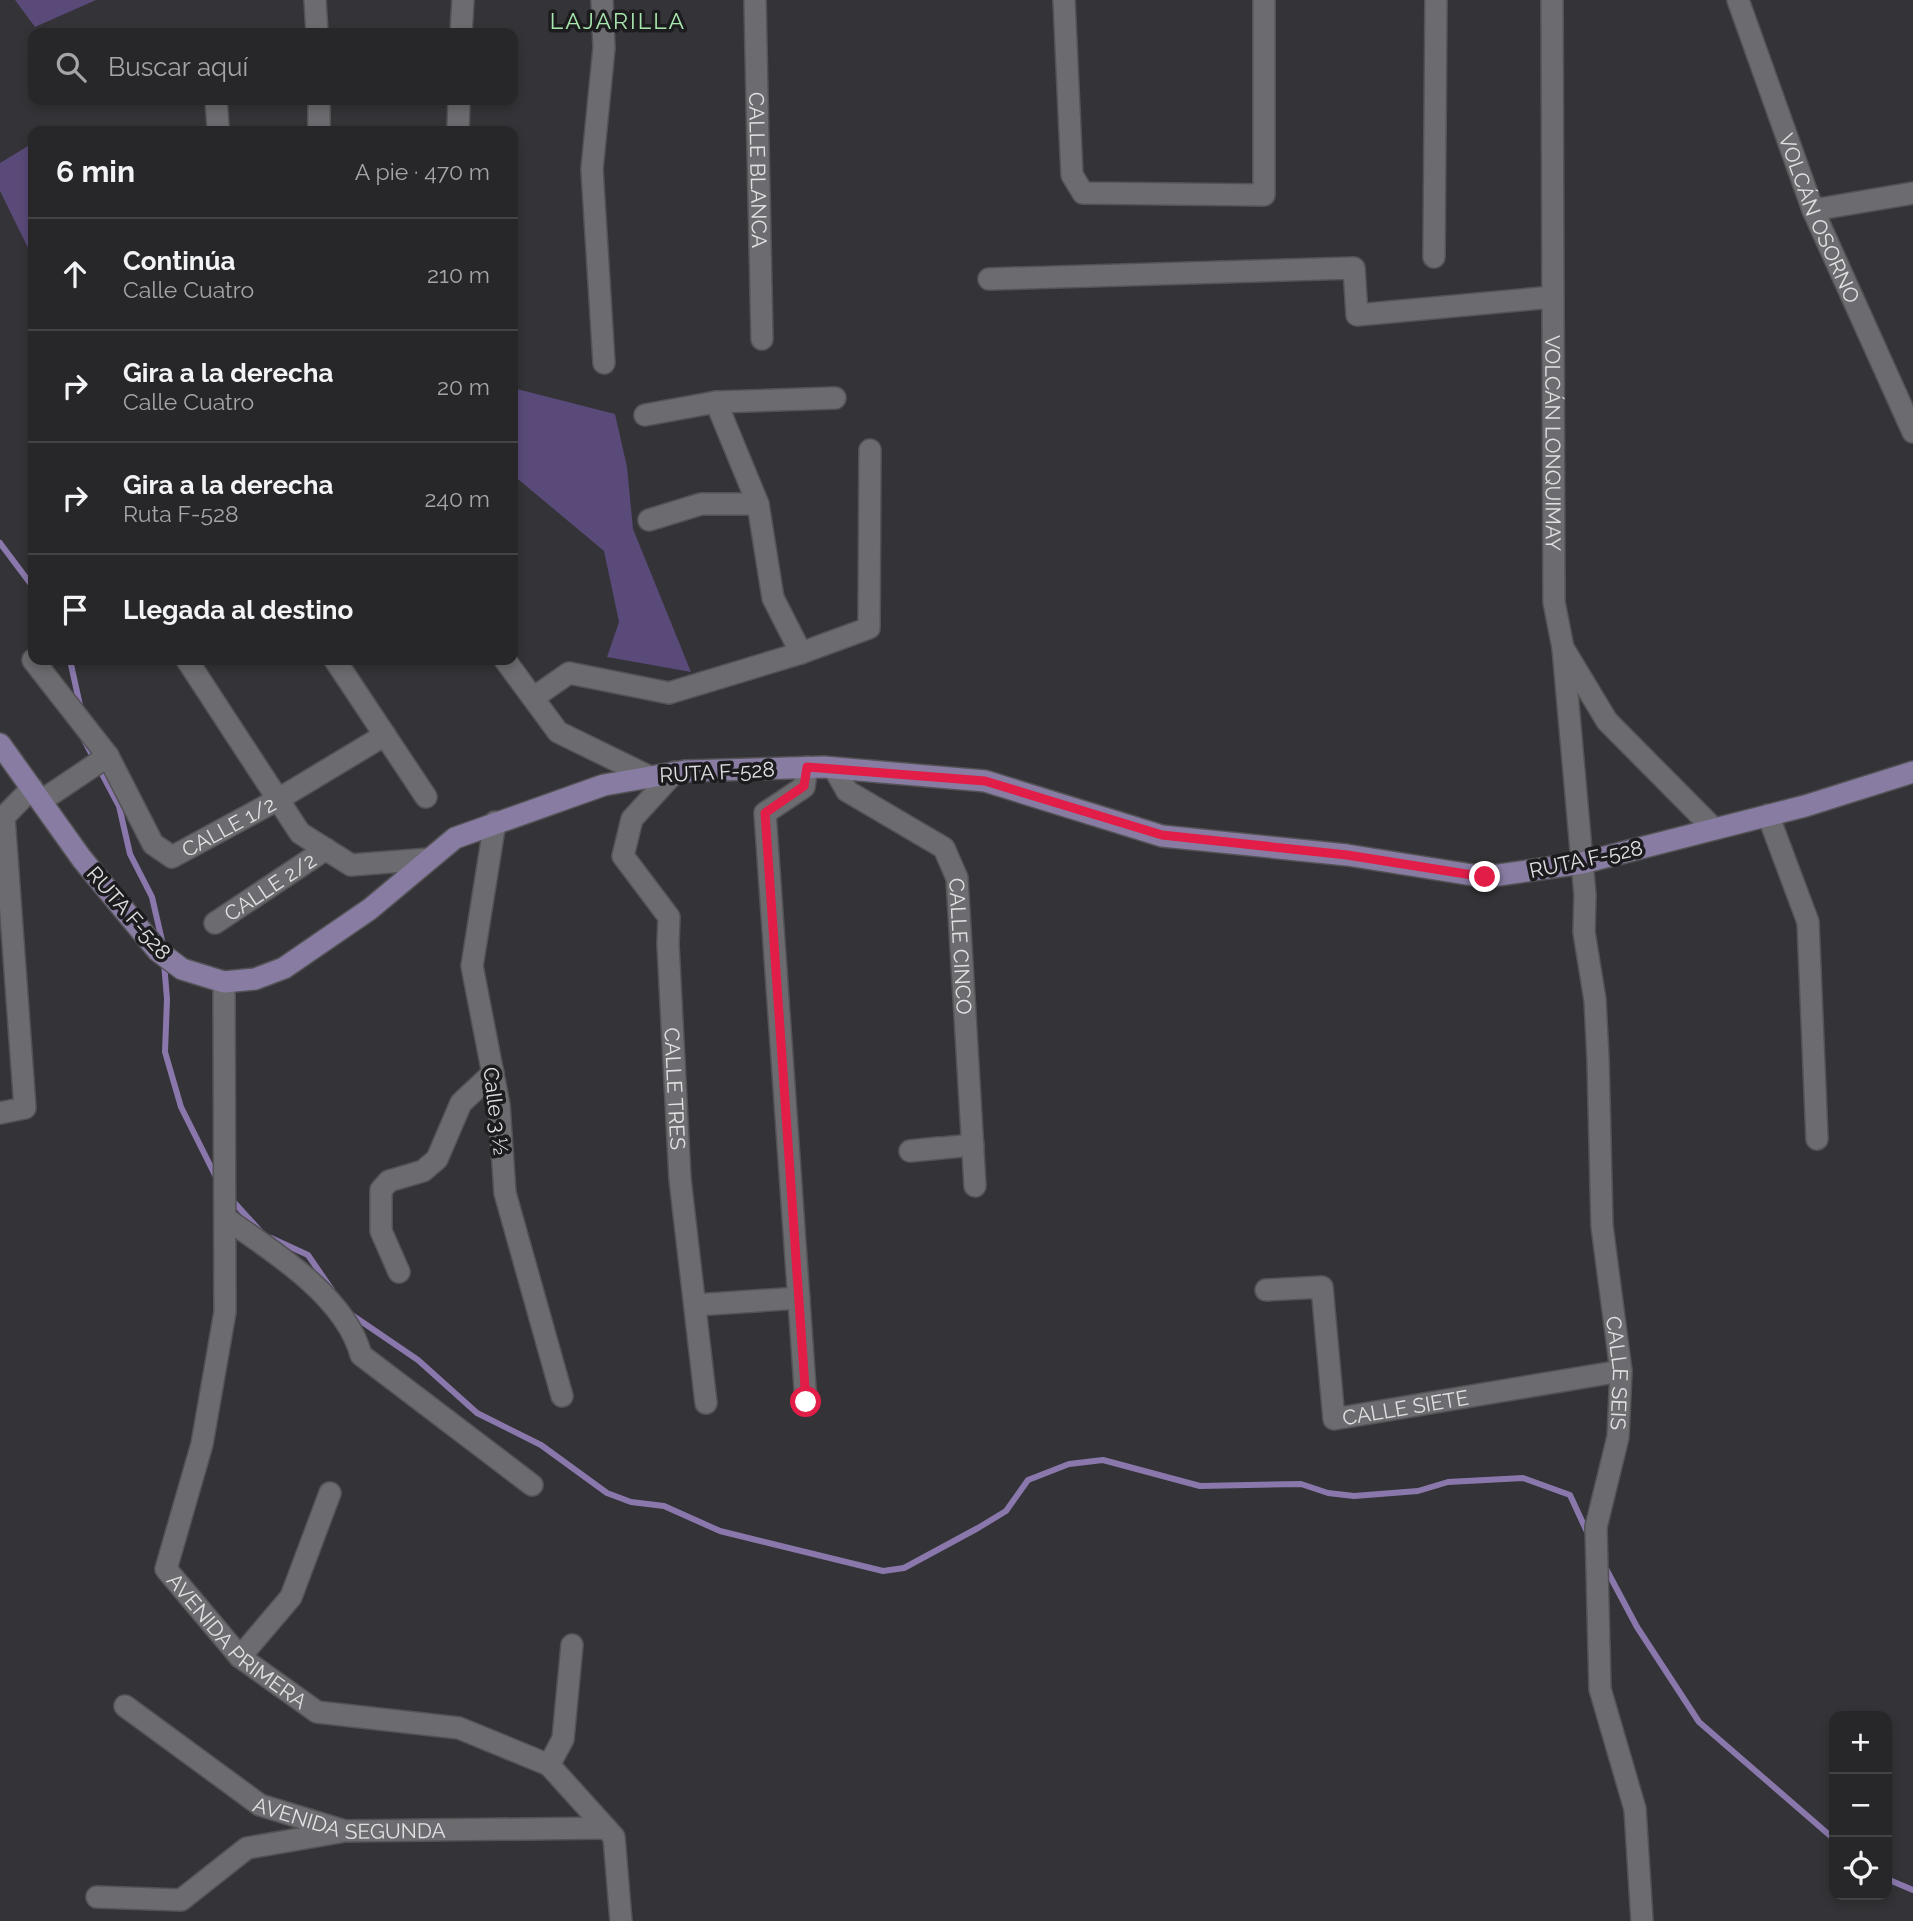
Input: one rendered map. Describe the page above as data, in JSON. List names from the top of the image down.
{
  "streets": {
    "main road": ["RUTA F-528"],
    "street": [
      "CALLE BLANCA",
      "VOLCÁN OSORNO",
      "VOLCÁN LONQUIMAY",
      "CALLE 1/2",
      "CALLE 2/2",
      "CALLE CINCO",
      "CALLE TRES",
      "Calle 3 ½",
      "CALLE SEIS",
      "CALLE SIETE",
      "AVENIDA PRIMERA",
      "AVENIDA SEGUNDA"
    ]
  },
  "crossings": [
    ["VOLCÁN LONQUIMAY", "RUTA F-528"],
    ["VOLCÁN LONQUIMAY", "CALLE SEIS"],
    ["RUTA F-528", "CALLE CINCO"],
    ["RUTA F-528", "CALLE TRES"],
    ["RUTA F-528", "Calle 3 ½"],
    ["RUTA F-528", "CALLE SEIS"],
    ["RUTA F-528", "AVENIDA PRIMERA"],
    ["CALLE SEIS", "CALLE SIETE"],
    ["AVENIDA PRIMERA", "AVENIDA SEGUNDA"]
  ],
  "districts": ["LAJARILLA"],
  "page": {
    "search": "Buscar aquí",
    "heading": ["6 min", "A pie · 470 m"],
    "list": [
      ["Continúa", "Calle Cuatro", "210 m"],
      ["Gira a la derecha", "Calle Cuatro", "20 m"],
      ["Gira a la derecha", "Ruta F-528", "240 m"],
      "Llegada al destino"
    ],
    "map_buttons": ["+", "−"]
  }
}
